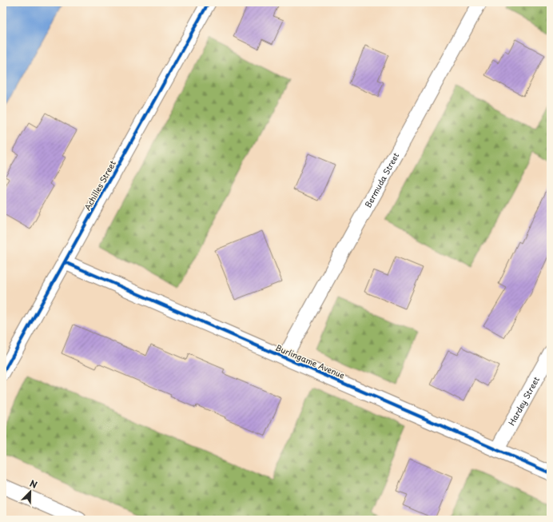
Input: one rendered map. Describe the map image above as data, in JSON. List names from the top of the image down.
{
  "streets": {
    "street": [
      "Bermuda Street",
      "Achilles Street",
      "Burlingame Avenue",
      "Hardey Street"
    ]
  },
  "crossings": [
    ["Bermuda Street", "Burlingame Avenue"],
    ["Achilles Street", "Burlingame Avenue"],
    ["Burlingame Avenue", "Hardey Street"]
  ],
  "north": "top right"
}
